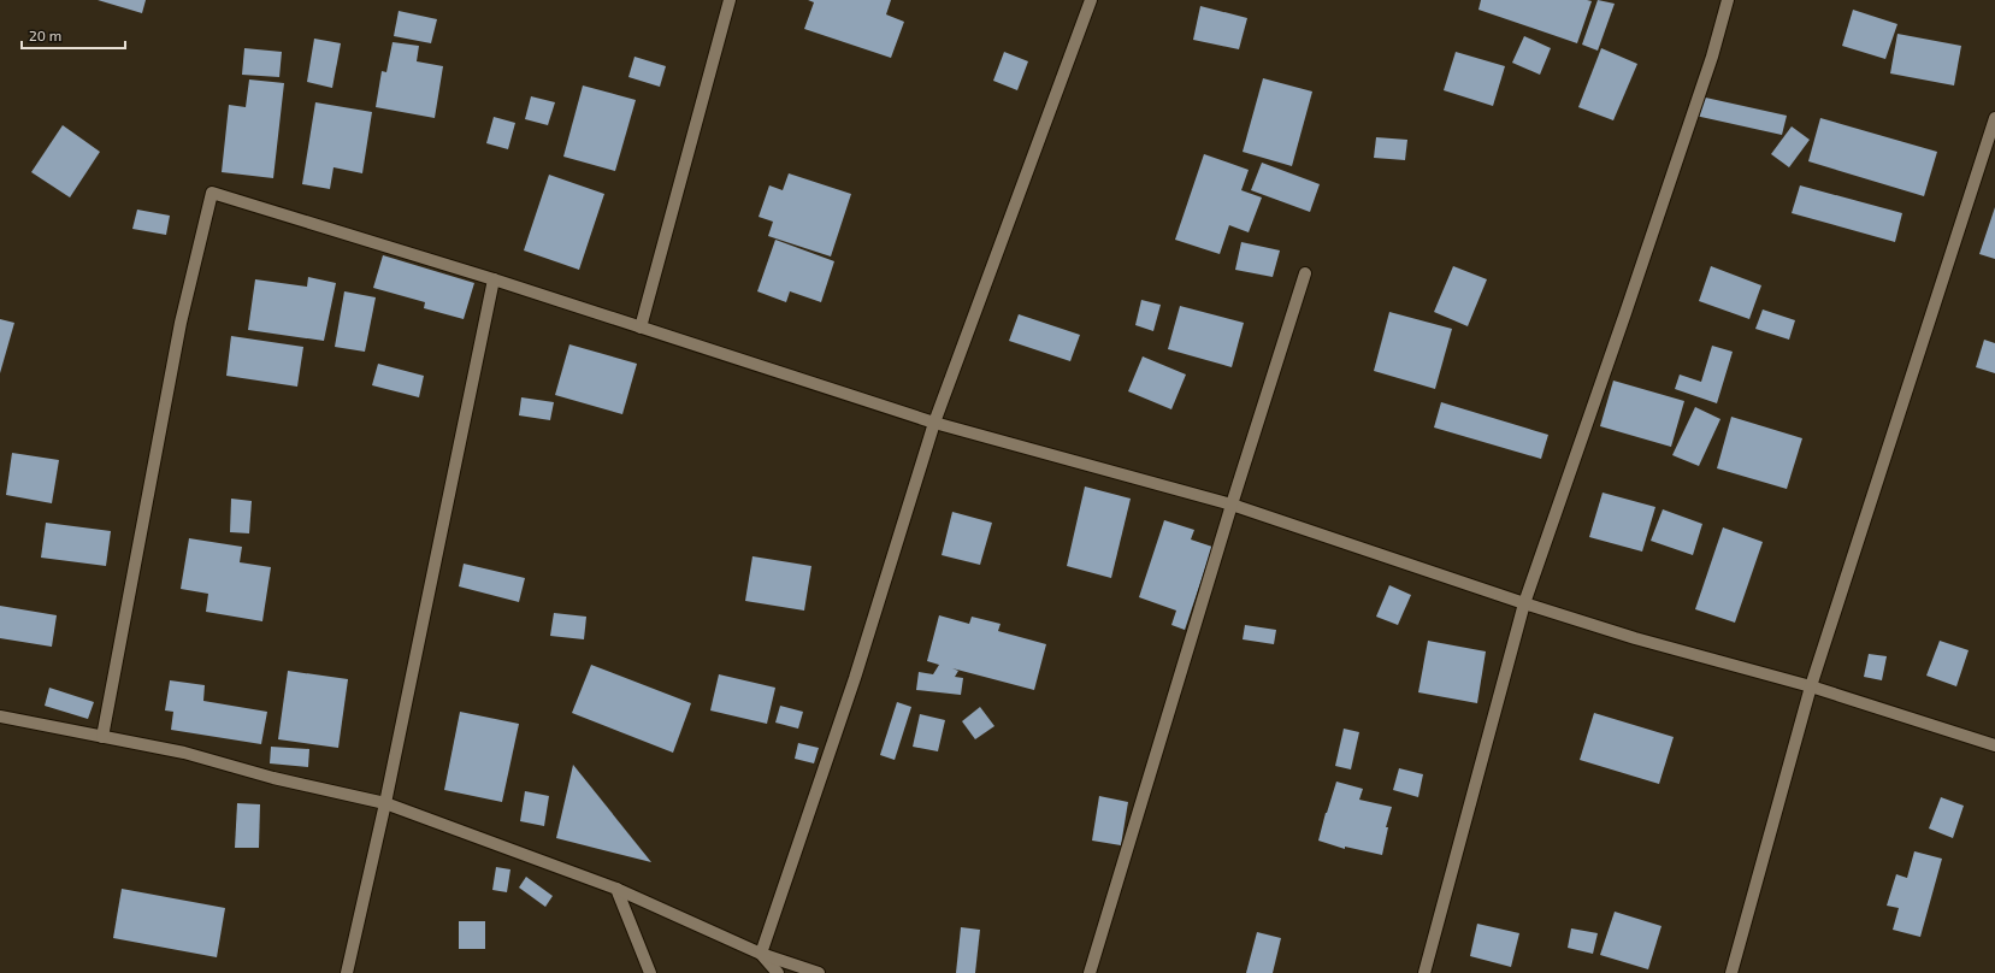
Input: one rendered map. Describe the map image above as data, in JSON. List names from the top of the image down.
{
  "scale_bar": "20 m"
}
